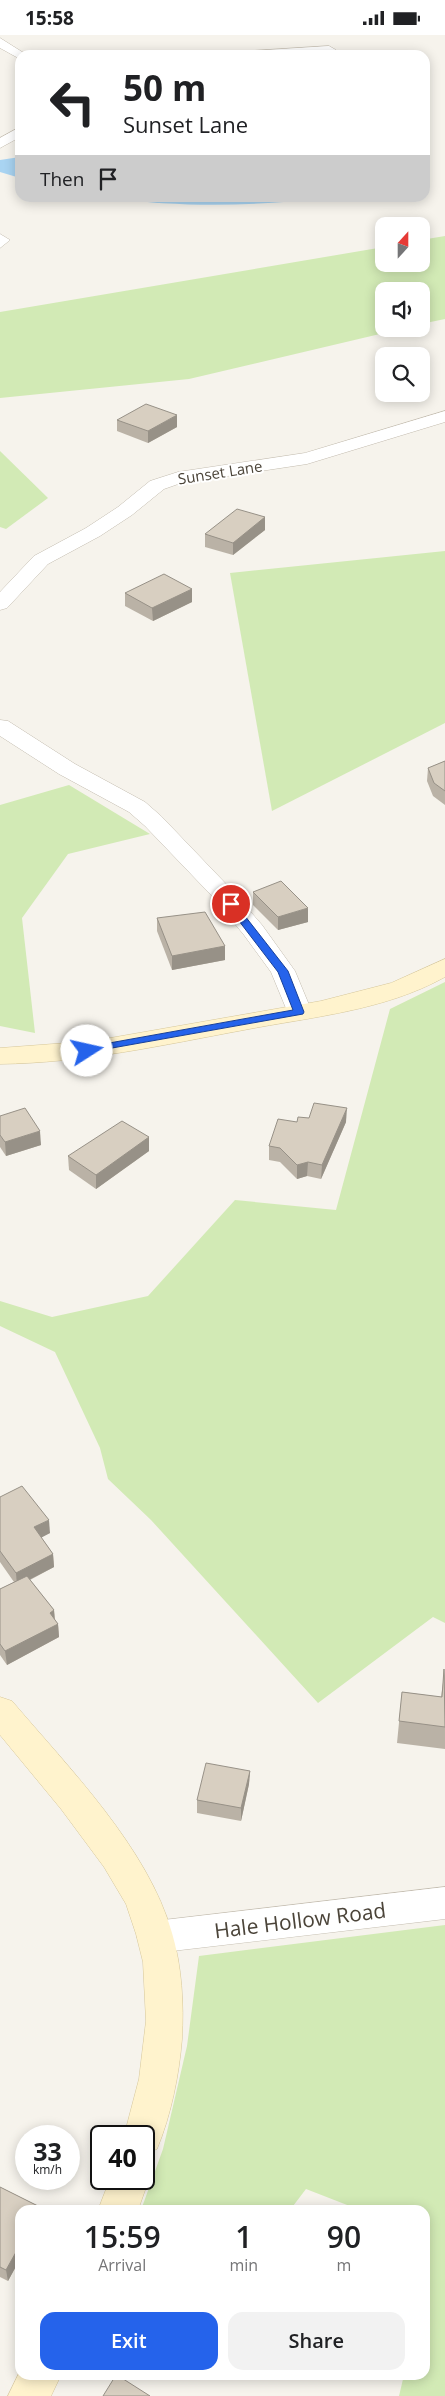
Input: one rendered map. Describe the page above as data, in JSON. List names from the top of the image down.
{
  "streets": {
    "street": ["Sunset Lane", "Hale Hollow Road"]
  },
  "north": "top",
  "page": {
    "status": "15:58",
    "turn": ["50 m", "Sunset Lane"],
    "then": "Then",
    "speed": "33 km/h",
    "limit": "40",
    "eta": [
      "15:59",
      "Arrival",
      "1",
      "min",
      "90",
      "m"
    ],
    "buttons": ["Exit", "Share"]
  }
}
